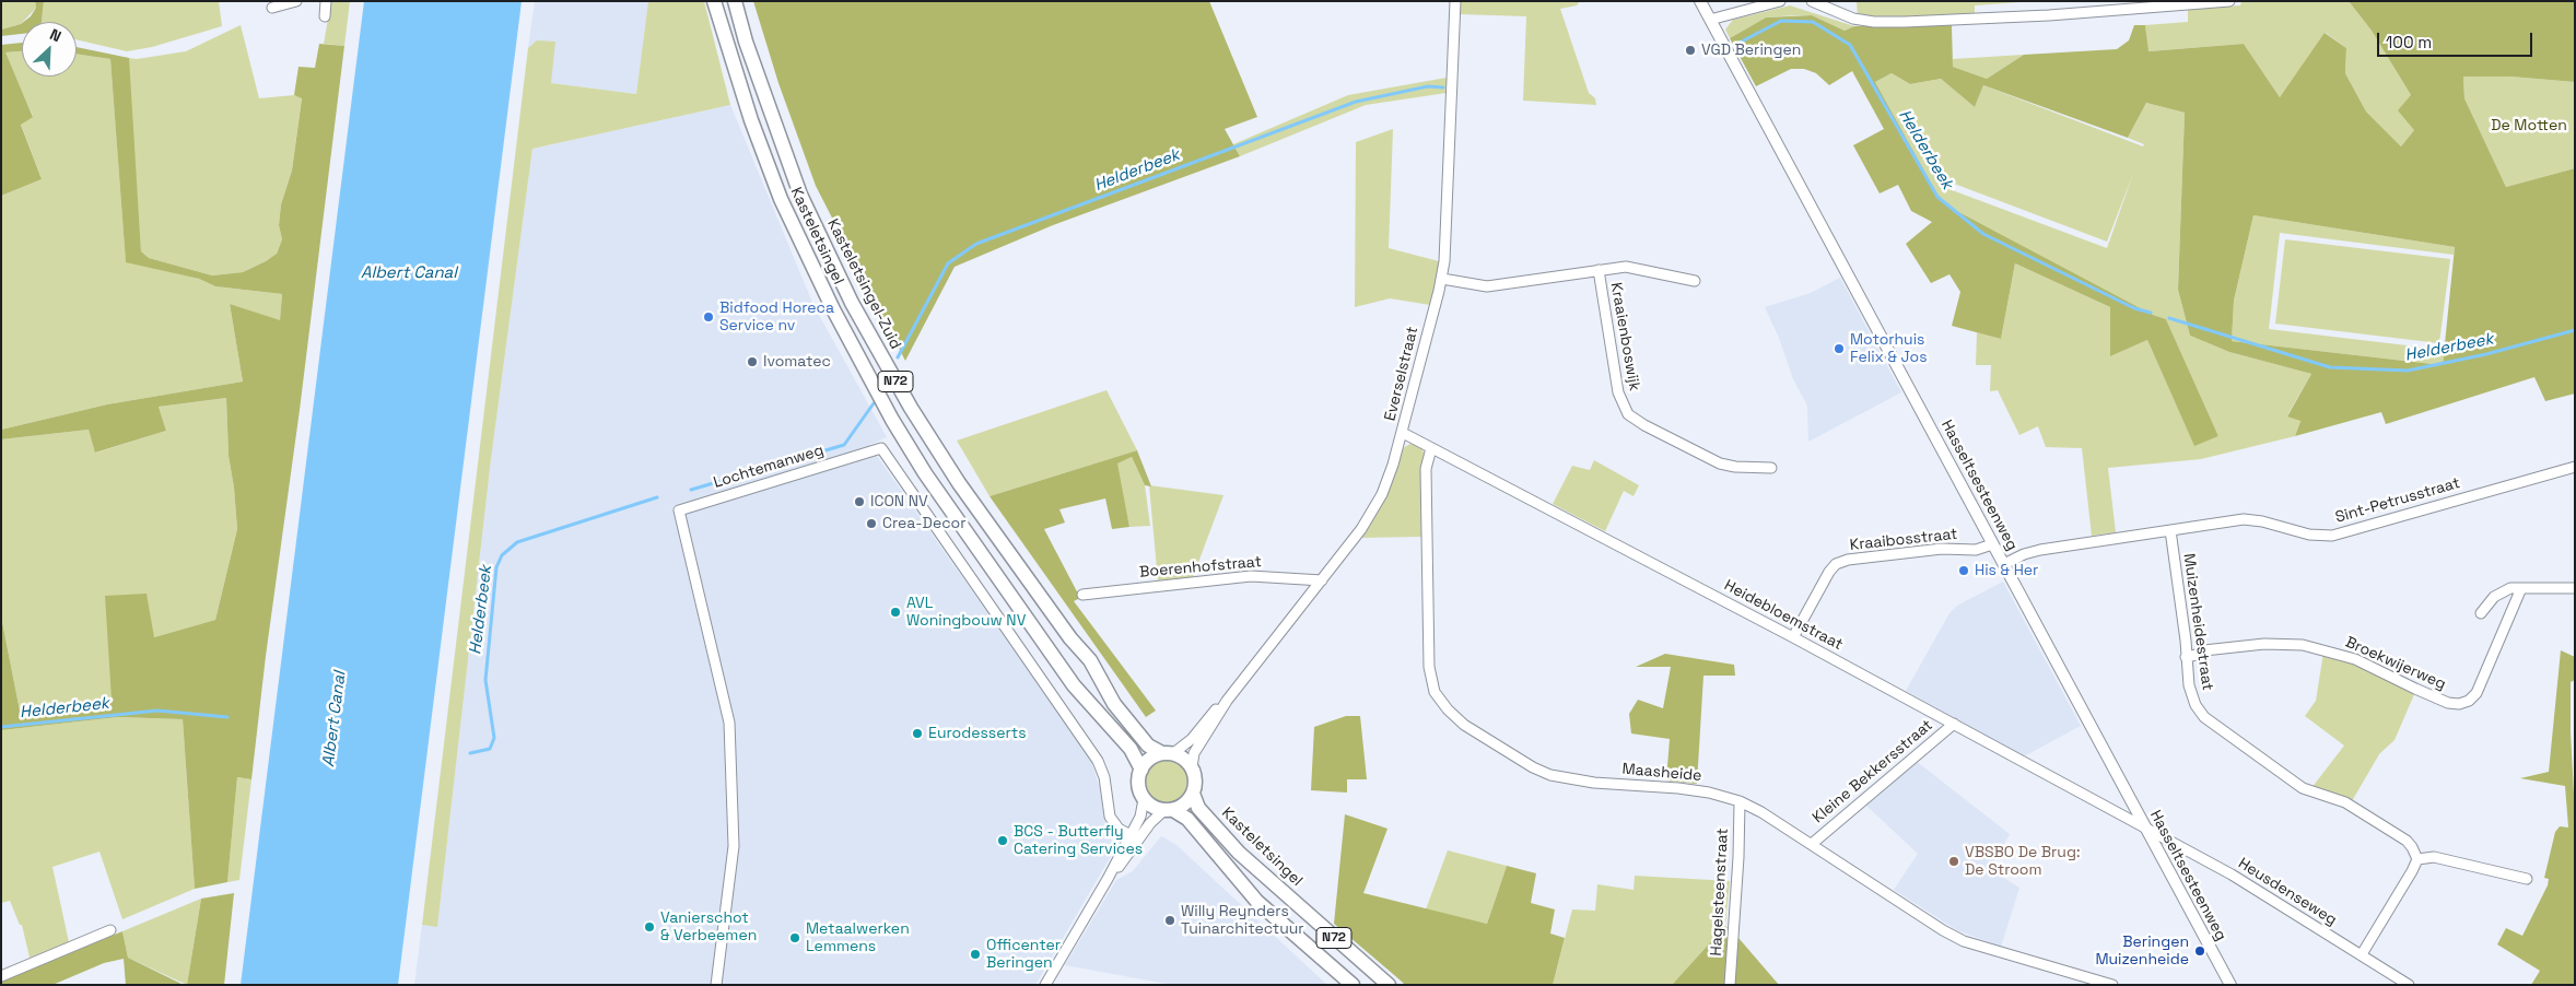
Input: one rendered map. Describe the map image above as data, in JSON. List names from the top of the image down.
{
  "streets": {
    "main road": ["Kasteletsingel", "Kasteletsingel-Zuid", "N72"],
    "street": [
      "Kraaienboswijk",
      "Everselstraat",
      "Lochtemanweg",
      "Hasseltsesteenweg",
      "Sint-Petrusstraat",
      "Kraaibosstraat",
      "Boerenhofstraat",
      "Heidebloemstraat",
      "Muizenheidestraat",
      "Broekwijerweg",
      "Kleine Bekkersstraat",
      "Maasheide",
      "Hagelsteenstraat",
      "Heusdenseweg"
    ]
  },
  "crossings": [
    ["Kasteletsingel", "Kasteletsingel-Zuid"],
    ["Kasteletsingel", "Everselstraat"],
    ["Kasteletsingel", "N72"],
    ["Kasteletsingel-Zuid", "Everselstraat"],
    ["Kasteletsingel-Zuid", "N72"],
    ["Kraaienboswijk", "Everselstraat"],
    ["Everselstraat", "N72"],
    ["Everselstraat", "Boerenhofstraat"],
    ["Everselstraat", "Heidebloemstraat"],
    ["Hasseltsesteenweg", "Sint-Petrusstraat"],
    ["Hasseltsesteenweg", "Kraaibosstraat"],
    ["Hasseltsesteenweg", "Heidebloemstraat"],
    ["Hasseltsesteenweg", "Heusdenseweg"],
    ["Sint-Petrusstraat", "Muizenheidestraat"],
    ["Kraaibosstraat", "Heidebloemstraat"],
    ["Heidebloemstraat", "Kleine Bekkersstraat"],
    ["Heidebloemstraat", "Maasheide"],
    ["Heidebloemstraat", "Heusdenseweg"],
    ["Muizenheidestraat", "Broekwijerweg"],
    ["Kleine Bekkersstraat", "Maasheide"],
    ["Maasheide", "Hagelsteenstraat"]
  ],
  "water": ["Helderbeek", "Albert Canal"],
  "parks": ["De Motten"],
  "places": [
    "VGD Beringen",
    "Bidfood Horeca Service nv",
    "Motorhuis Felix & Jos",
    "Ivomatec",
    "ICON NV",
    "Crea-Decor",
    "His & Her",
    "AVL Woningbouw NV",
    "Eurodesserts",
    "BCS - Butterfly Catering Services",
    "VBSBO De Brug: De Stroom",
    "Willy Reynders Tuinarchitectuur",
    "Vanierschot & Verbeemen",
    "Metaalwerken Lemmens",
    "Beringen Muizenheide",
    "Officenter Beringen"
  ],
  "scale_bar": "100 m",
  "north": "top right"
}
